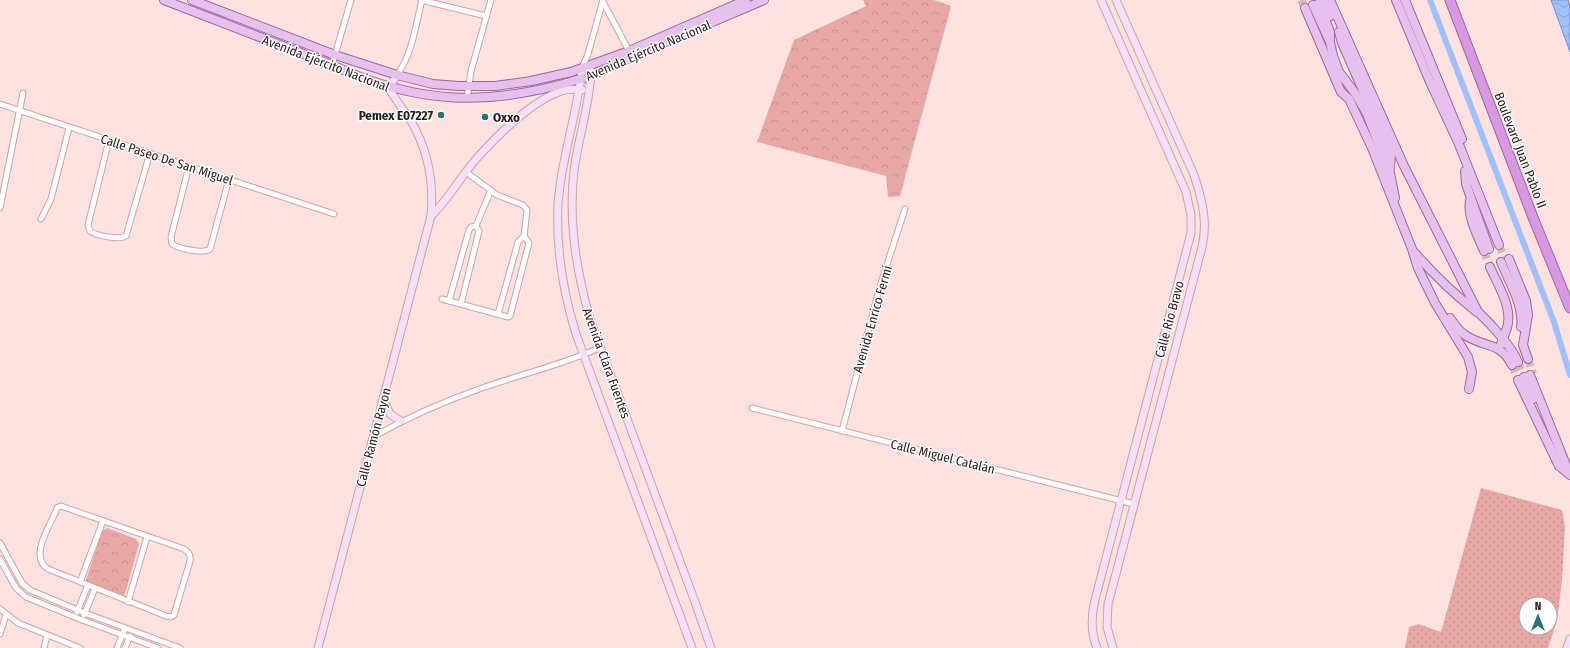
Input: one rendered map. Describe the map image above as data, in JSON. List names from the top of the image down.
{
  "streets": {
    "highway": ["Boulevard Juan Pablo II"],
    "main road": ["Avenida Ejército Nacional"],
    "street": [
      "Calle Paseo De San Miguel",
      "Avenida Enrico Fermi",
      "Calle Río Bravo",
      "Avenida Clara Fuentes",
      "Calle Ramón Rayon",
      "Calle Miguel Catalán"
    ]
  },
  "crossings": [
    ["Avenida Ejército Nacional", "Avenida Clara Fuentes"],
    ["Avenida Ejército Nacional", "Calle Ramón Rayon"],
    ["Avenida Enrico Fermi", "Calle Miguel Catalán"],
    ["Calle Río Bravo", "Calle Miguel Catalán"]
  ],
  "places": ["Pemex E07227", "Oxxo"],
  "north": "top"
}
